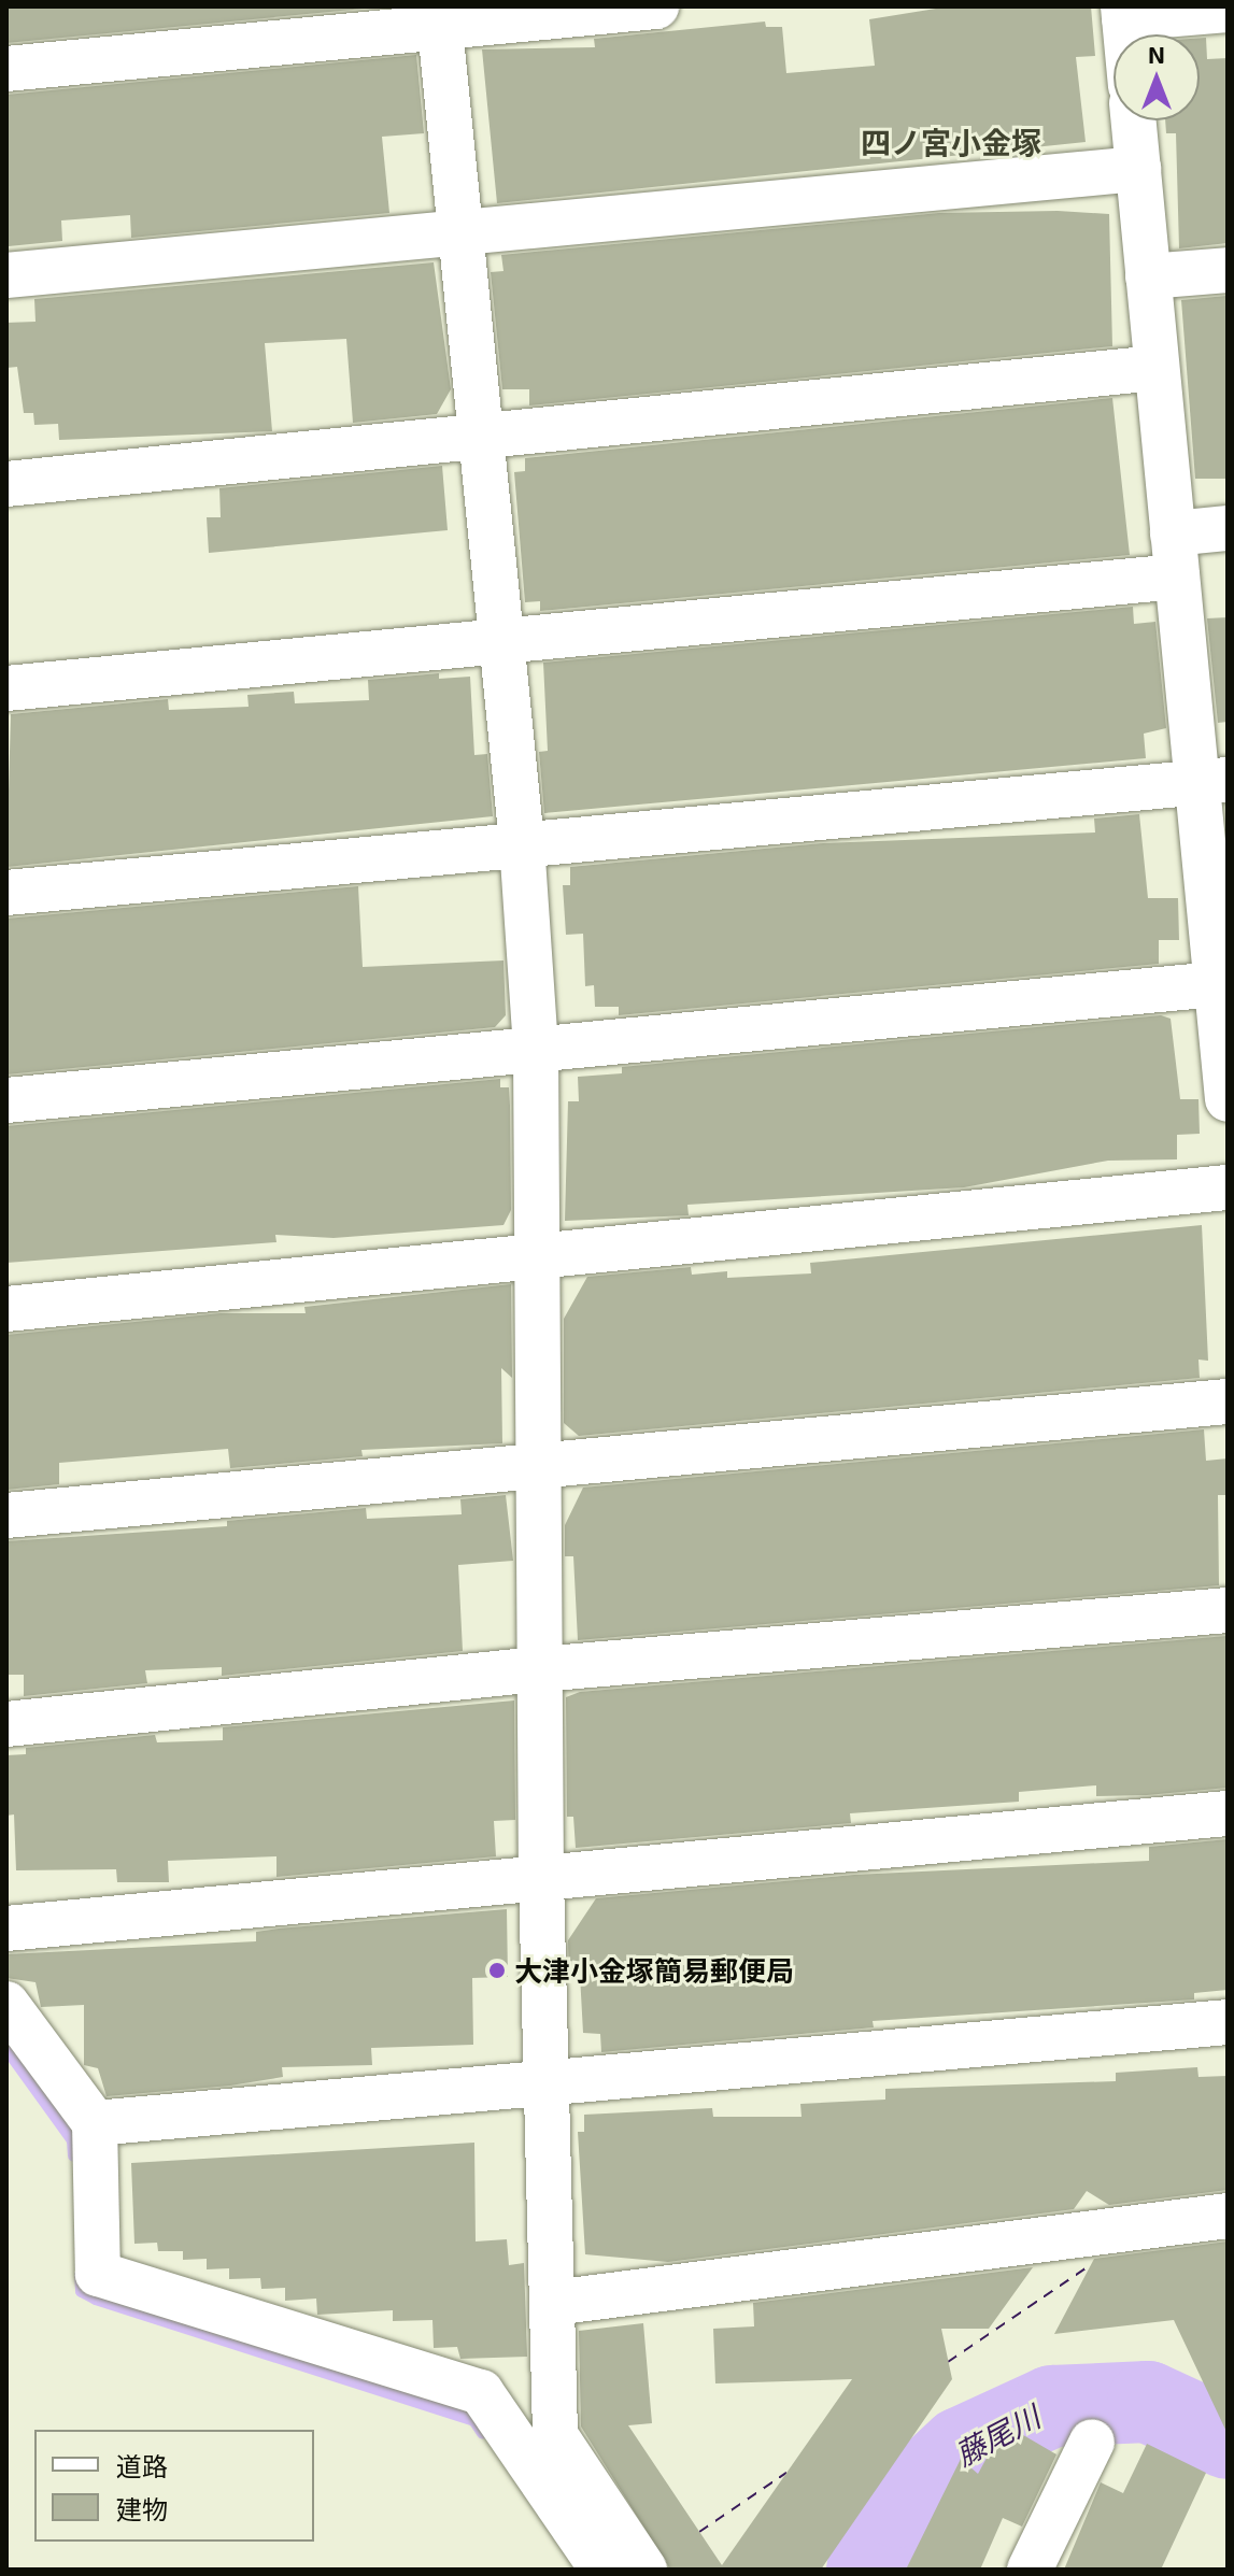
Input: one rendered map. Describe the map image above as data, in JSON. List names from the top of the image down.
{
  "districts": ["四ノ宮小金塚"],
  "water": ["藤尾川"],
  "places": ["大津小金塚簡易郵便局"],
  "legend": ["道路", "建物"],
  "north": "top"
}
